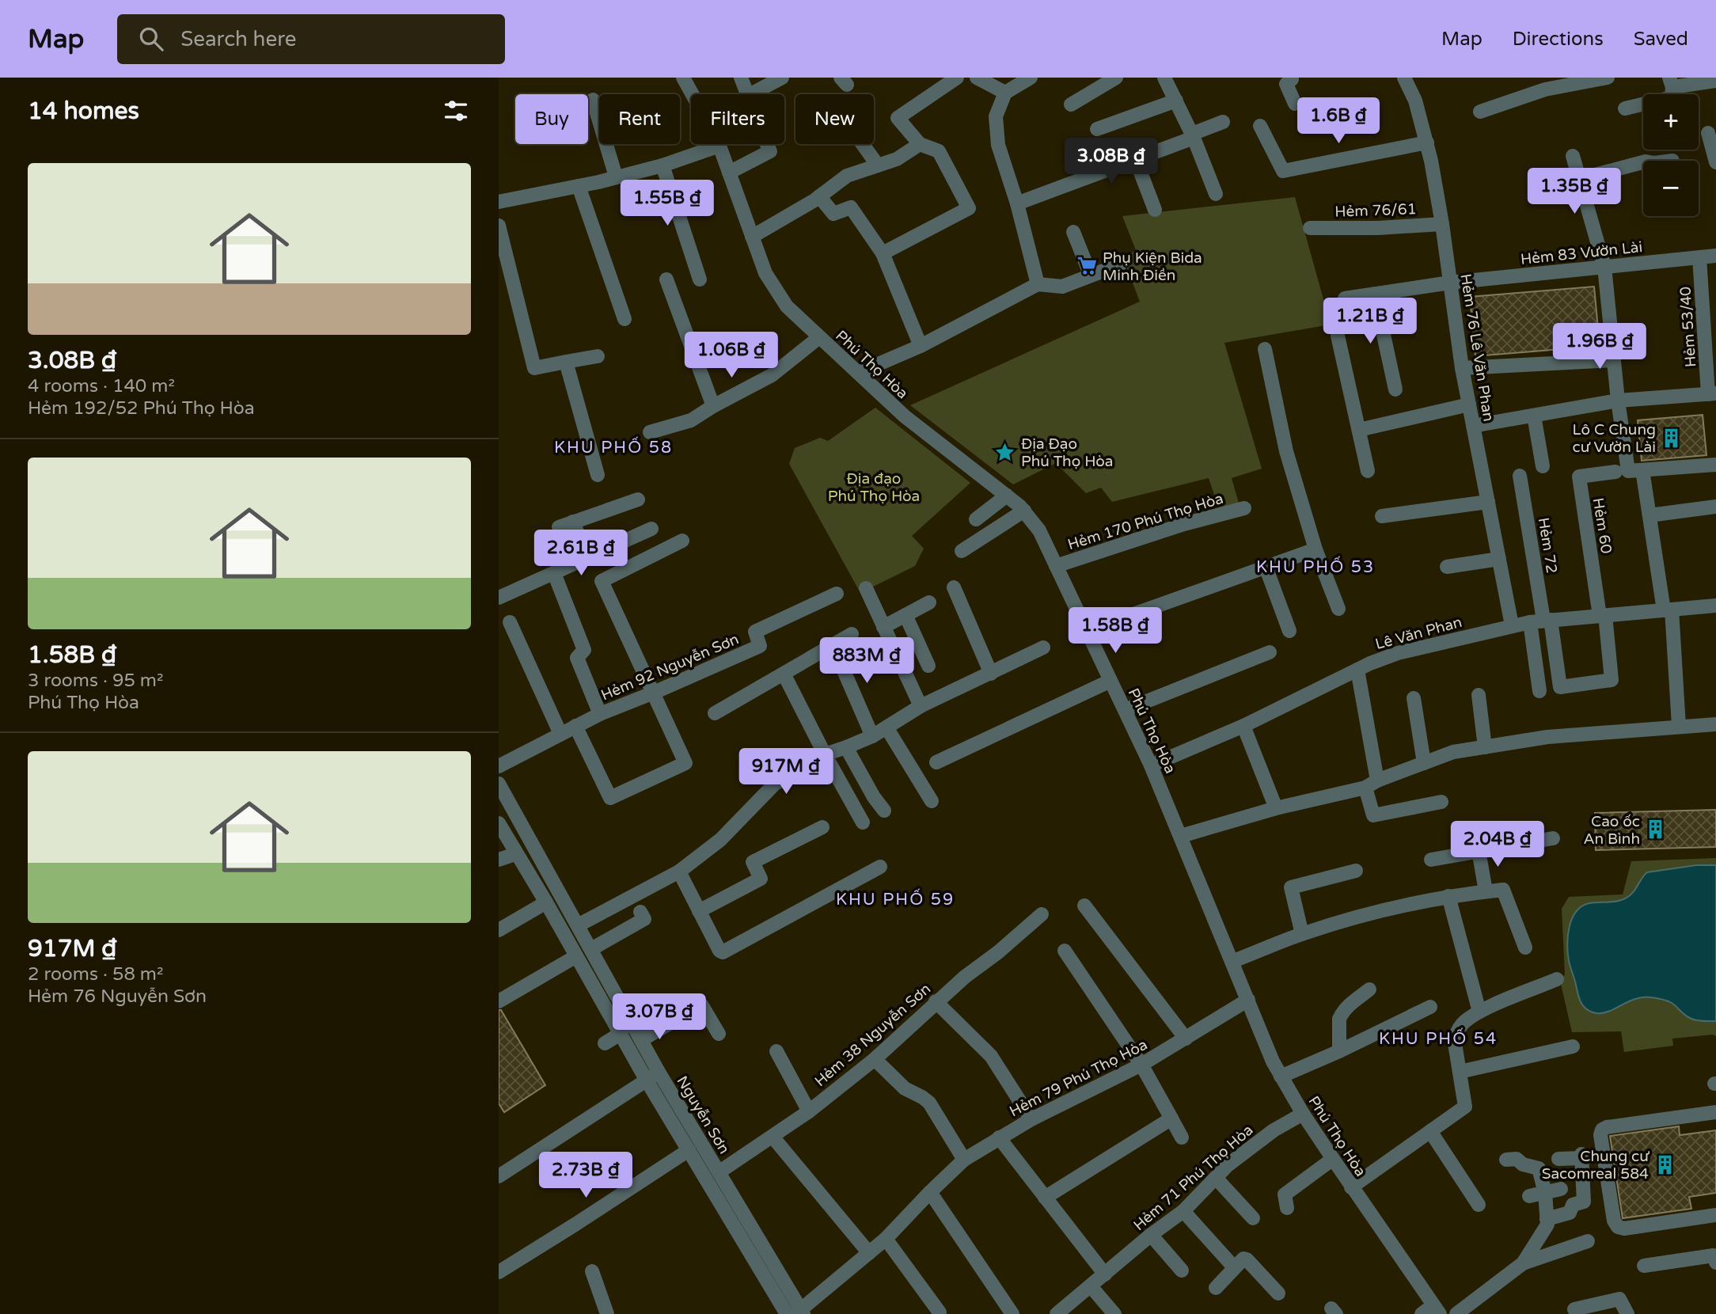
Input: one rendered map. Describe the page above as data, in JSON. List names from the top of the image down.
{
  "streets": {
    "street": [
      "Hẻm 76/61",
      "Hẻm 83 Vườn Lài",
      "Hẻm 53/40",
      "Hẻm 76 Lê Văn Phan",
      "Phú Thọ Hòa",
      "Hẻm 170 Phú Thọ Hòa",
      "Hẻm 60",
      "Hẻm 72",
      "Lê Văn Phan",
      "Hẻm 92 Nguyễn Sơn",
      "Hẻm 38 Nguyễn Sơn",
      "Hẻm 79 Phú Thọ Hòa",
      "Nguyễn Sơn",
      "Hẻm 71 Phú Thọ Hòa"
    ]
  },
  "crossings": [
    ["Hẻm 76/61", "Hẻm 76 Lê Văn Phan"],
    ["Hẻm 83 Vườn Lài", "Hẻm 53/40"],
    ["Hẻm 83 Vườn Lài", "Hẻm 76 Lê Văn Phan"],
    ["Hẻm 76 Lê Văn Phan", "Lê Văn Phan"],
    ["Phú Thọ Hòa", "Hẻm 170 Phú Thọ Hòa"],
    ["Phú Thọ Hòa", "Lê Văn Phan"],
    ["Phú Thọ Hòa", "Hẻm 79 Phú Thọ Hòa"],
    ["Phú Thọ Hòa", "Hẻm 71 Phú Thọ Hòa"],
    ["Hẻm 60", "Lê Văn Phan"],
    ["Hẻm 72", "Lê Văn Phan"],
    ["Hẻm 38 Nguyễn Sơn", "Nguyễn Sơn"],
    ["Hẻm 79 Phú Thọ Hòa", "Nguyễn Sơn"]
  ],
  "districts": [
    "KHU PHỐ 58",
    "KHU PHỐ 53",
    "KHU PHỐ 59",
    "KHU PHỐ 54"
  ],
  "parks": ["Địa đạo Phú Thọ Hòa"],
  "places": {
    "supermarket": ["Phụ Kiện Bida Minh Điền"],
    "building": ["Lô C Chung cư Vườn Lài", "Cao ốc An Bình", "Chung cư Sacomreal 584"],
    "place": ["Địa Đạo Phú Thọ Hòa"]
  },
  "page": {
    "header": "Map",
    "search": "Search here",
    "nav": ["Map", "Directions", "Saved"],
    "heading": "14 homes",
    "map_buttons": ["+", "−"],
    "chip": [
      "Buy",
      "Rent",
      "Filters",
      "New"
    ],
    "price": [
      "1.6B ₫",
      "3.08B ₫",
      "1.35B ₫",
      "1.55B ₫",
      "1.21B ₫",
      "1.96B ₫",
      "1.06B ₫",
      "2.61B ₫",
      "1.58B ₫",
      "883M ₫",
      "917M ₫",
      "2.04B ₫",
      "3.07B ₫",
      "2.73B ₫"
    ],
    "list": [
      {
        "name": "3.08B ₫",
        "note": "4 rooms · 140 m² · Hẻm 192/52 Phú Thọ Hòa"
      },
      {
        "name": "1.58B ₫",
        "note": "3 rooms · 95 m² · Phú Thọ Hòa"
      },
      {
        "name": "917M ₫",
        "note": "2 rooms · 58 m² · Hẻm 76 Nguyễn Sơn"
      }
    ]
  }
}
